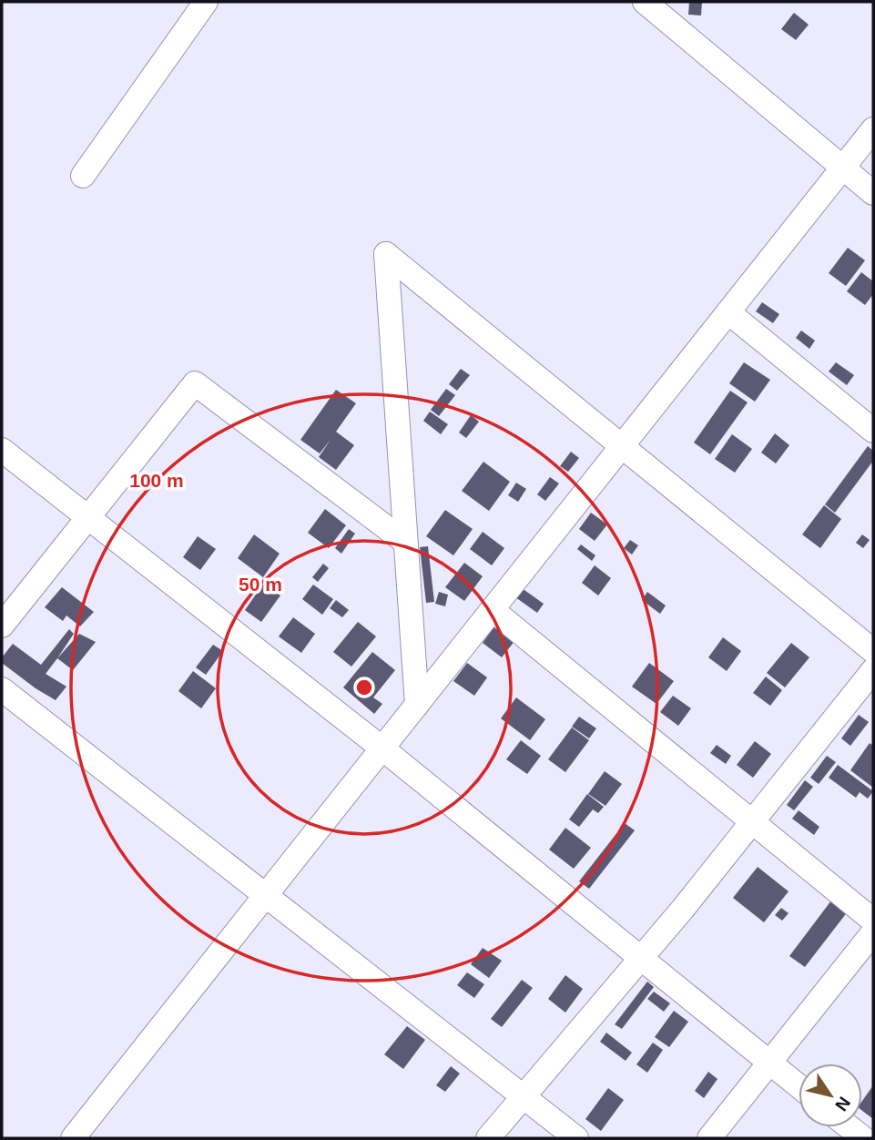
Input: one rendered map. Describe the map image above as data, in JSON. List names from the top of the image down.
{
  "north": "bottom right",
  "rings": ["100 m", "50 m"]
}
